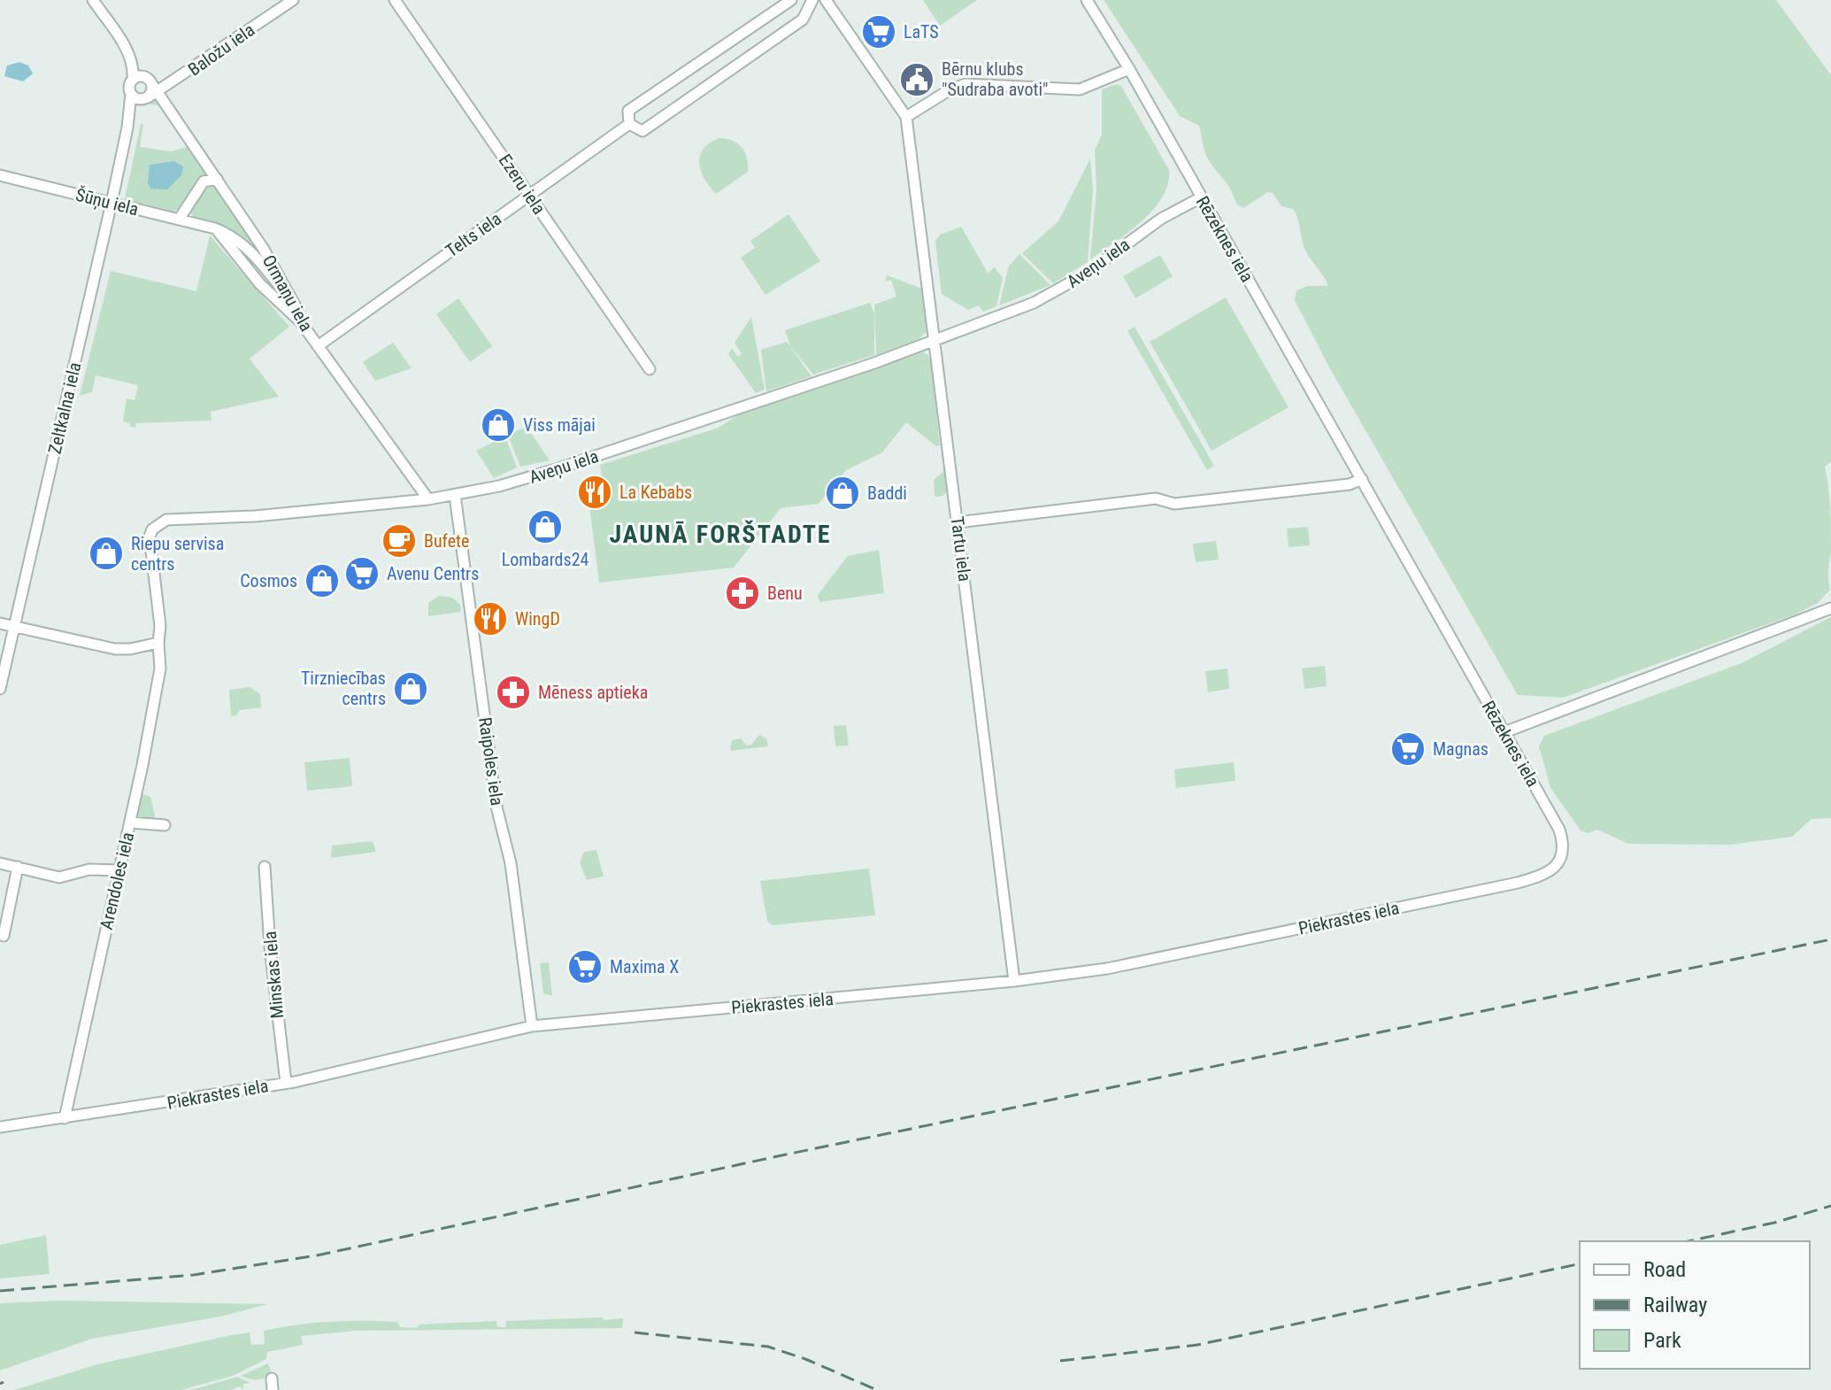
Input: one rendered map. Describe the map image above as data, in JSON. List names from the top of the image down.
{
  "streets": {
    "street": [
      "Baložu iela",
      "Ezeru iela",
      "Šūņu iela",
      "Telts iela",
      "Rēzeknes iela",
      "Aveņu iela",
      "Ormaņu iela",
      "Zeltkalna iela",
      "Tartu iela",
      "Raipoles iela",
      "Arendoles iela",
      "Piekrastes iela",
      "Minskas iela"
    ]
  },
  "crossings": [
    ["Baložu iela", "Ormaņu iela"],
    ["Ezeru iela", "Telts iela"],
    ["Šūņu iela", "Ormaņu iela"],
    ["Šūņu iela", "Zeltkalna iela"],
    ["Telts iela", "Ormaņu iela"],
    ["Rēzeknes iela", "Aveņu iela"],
    ["Rēzeknes iela", "Piekrastes iela"],
    ["Aveņu iela", "Ormaņu iela"],
    ["Aveņu iela", "Tartu iela"],
    ["Aveņu iela", "Raipoles iela"],
    ["Aveņu iela", "Arendoles iela"],
    ["Tartu iela", "Piekrastes iela"],
    ["Raipoles iela", "Piekrastes iela"],
    ["Arendoles iela", "Piekrastes iela"],
    ["Piekrastes iela", "Minskas iela"]
  ],
  "districts": ["JAUNĀ FORŠTADTE"],
  "places": {
    "supermarket": [
      "LaTS",
      "Avenu Centrs",
      "Magnas",
      "Maxima X"
    ],
    "public building": ["Bērnu klubs \"Sudraba avoti\""],
    "shop": [
      "Viss mājai",
      "Baddi",
      "Lombards24",
      "Riepu servisa centrs",
      "Cosmos",
      "Tirzniecības centrs"
    ],
    "restaurant": ["La Kebabs", "WingD"],
    "cafe": ["Bufete"],
    "pharmacy": ["Benu", "Mēness aptieka"]
  },
  "legend": ["Road", "Railway", "Park"]
}
